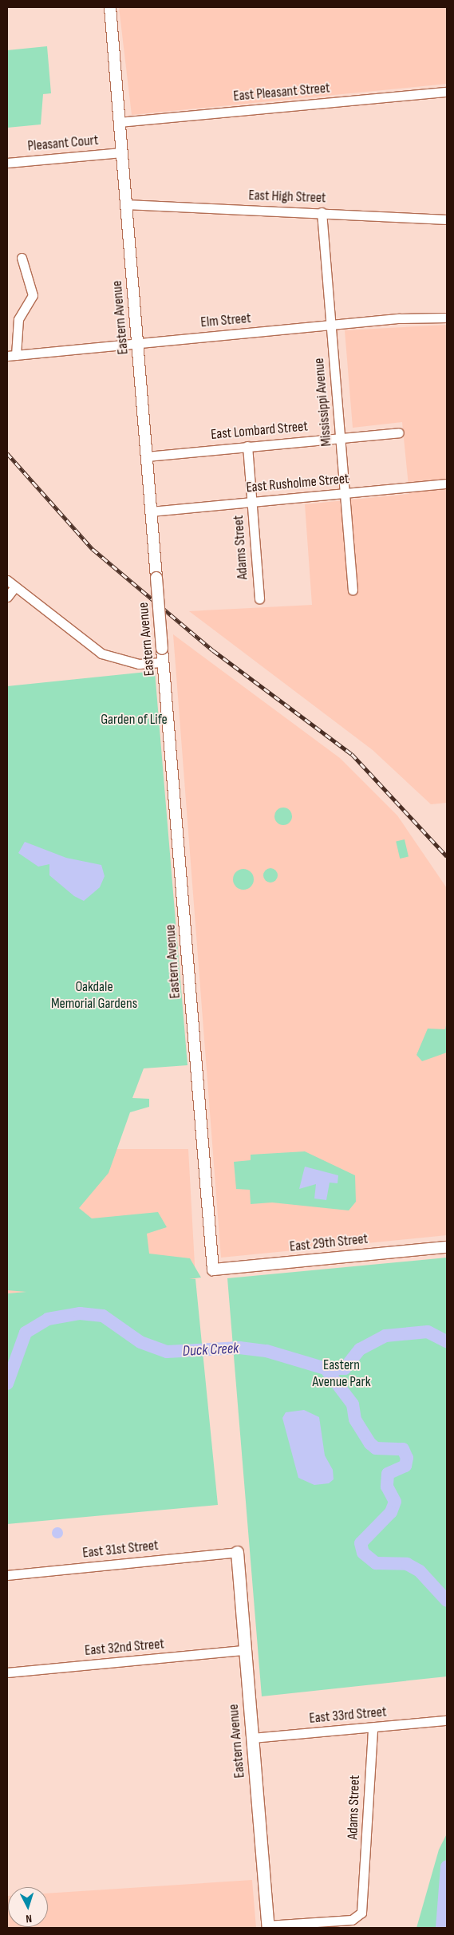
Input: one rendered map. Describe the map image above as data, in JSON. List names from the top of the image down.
{
  "streets": {
    "main road": ["Eastern Avenue"],
    "street": [
      "East Pleasant Street",
      "Pleasant Court",
      "East High Street",
      "Elm Street",
      "Mississippi Avenue",
      "East Lombard Street",
      "East Rusholme Street",
      "Adams Street",
      "East 29th Street",
      "East 31st Street",
      "East 32nd Street",
      "East 33rd Street"
    ]
  },
  "crossings": [
    ["East Pleasant Street", "Eastern Avenue"],
    ["Pleasant Court", "Eastern Avenue"],
    ["East High Street", "Eastern Avenue"],
    ["East High Street", "Mississippi Avenue"],
    ["Eastern Avenue", "Elm Street"],
    ["Eastern Avenue", "East Lombard Street"],
    ["Eastern Avenue", "East Rusholme Street"],
    ["Eastern Avenue", "Adams Street"],
    ["Eastern Avenue", "East 29th Street"],
    ["Eastern Avenue", "East 31st Street"],
    ["Eastern Avenue", "East 32nd Street"],
    ["Eastern Avenue", "East 33rd Street"],
    ["Elm Street", "Mississippi Avenue"],
    ["Mississippi Avenue", "East Lombard Street"],
    ["Mississippi Avenue", "East Rusholme Street"],
    ["East Lombard Street", "Adams Street"],
    ["East Rusholme Street", "Adams Street"],
    ["Adams Street", "East 33rd Street"]
  ],
  "water": ["Duck Creek"],
  "parks": ["Garden of Life", "Oakdale Memorial Gardens", "Eastern Avenue Park"],
  "north": "bottom"
}
